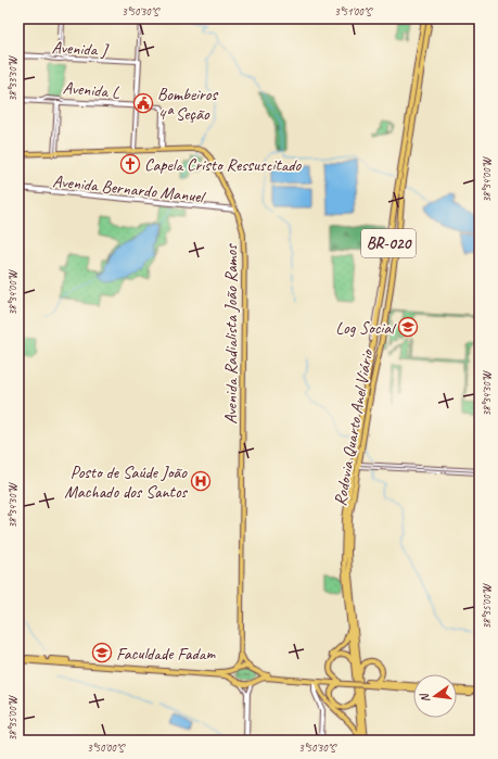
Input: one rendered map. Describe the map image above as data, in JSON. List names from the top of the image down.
{
  "streets": {
    "highway": ["BR-020", "Rodovia Quarto Anel Viário"],
    "main road": ["Avenida Radialista João Ramos"],
    "street": ["Avenida J", "Avenida L", "Avenida Bernardo Manuel"]
  },
  "crossings": [
    ["Avenida Bernardo Manuel", "Avenida Radialista João Ramos"]
  ],
  "places": {
    "public building": ["Bombeiros 4ª Seção"],
    "church": ["Capela Cristo Ressuscitado"],
    "school or university": ["Log Social", "Faculdade Fadam"],
    "hospital": ["Posto de Saúde João Machado dos Santos"]
  },
  "north": "left",
  "coordinates": [
    "3°50'30\"S",
    "3°51'00\"S",
    "38°33'30\"W",
    "38°34'00\"W",
    "38°34'30\"W",
    "38°35'00\"W",
    "3°50'00\"S"
  ]
}
